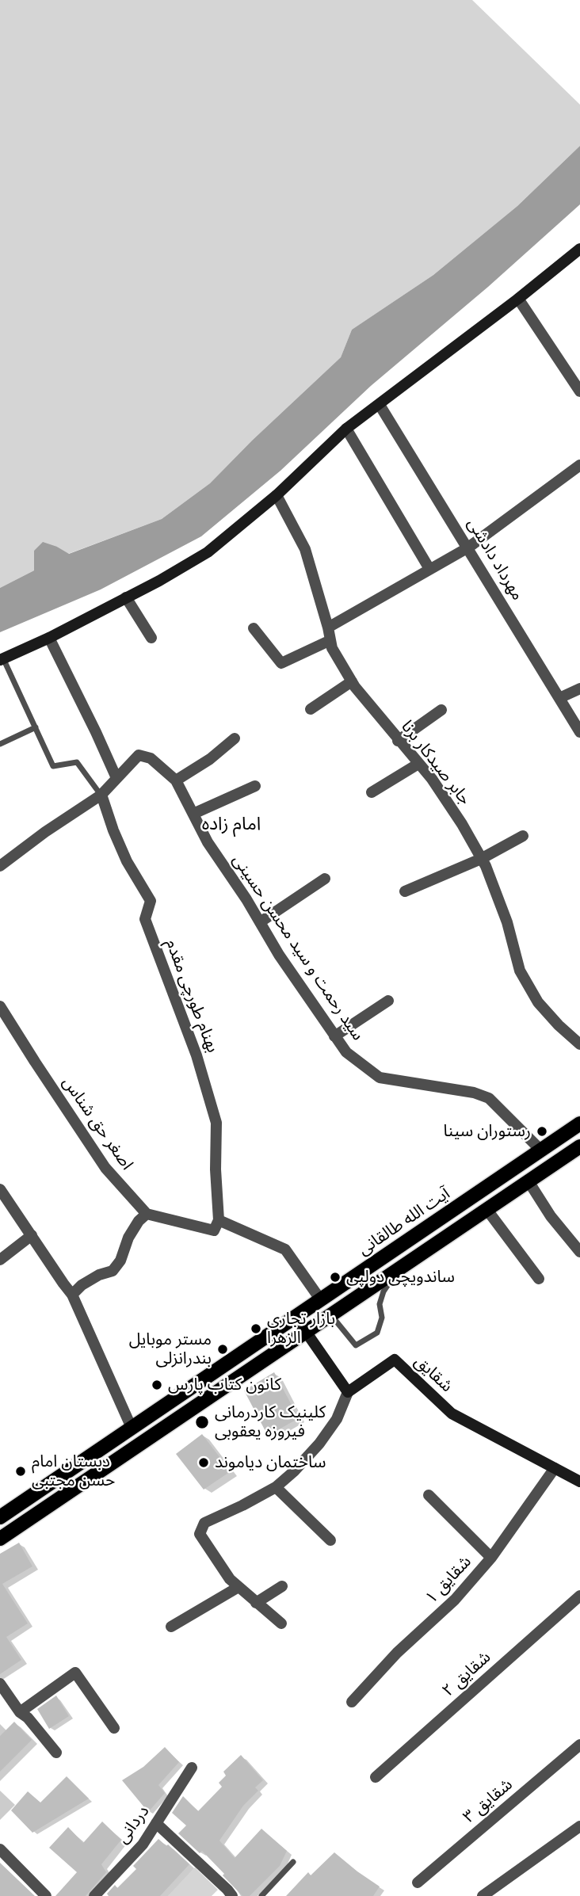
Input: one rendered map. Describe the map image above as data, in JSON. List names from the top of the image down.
{
  "streets": {
    "main road": ["آیت الله طالقانی"],
    "street": [
      "مهرداد دادشی",
      "جابر صیدکار برنا",
      "سید رحمت و سید محسن حسینی",
      "بهنام طورچی مقدم",
      "اصغر حق شناس",
      "شقایق",
      "شقایق ۱",
      "شقایق ۲",
      "شقایق ۳",
      "دردانی"
    ]
  },
  "crossings": [
    ["سید رحمت و سید محسن حسینی", "بهنام طورچی مقدم"],
    ["سید رحمت و سید محسن حسینی", "آیت الله طالقانی"],
    ["شقایق", "شقایق ۱"]
  ],
  "districts": ["امام زاده"],
  "places": [
    "رستوران سینا",
    "ساندویچی دولپی",
    "بازار تجاری الزهرا",
    "مستر موبایل بندرانزلی",
    "کانون کتاب پارس",
    "کلینیک کاردرمانی فیروزه یعقوبی",
    "ساختمان دیاموند",
    "دبستان امام حسن مجتبی"
  ]
}
